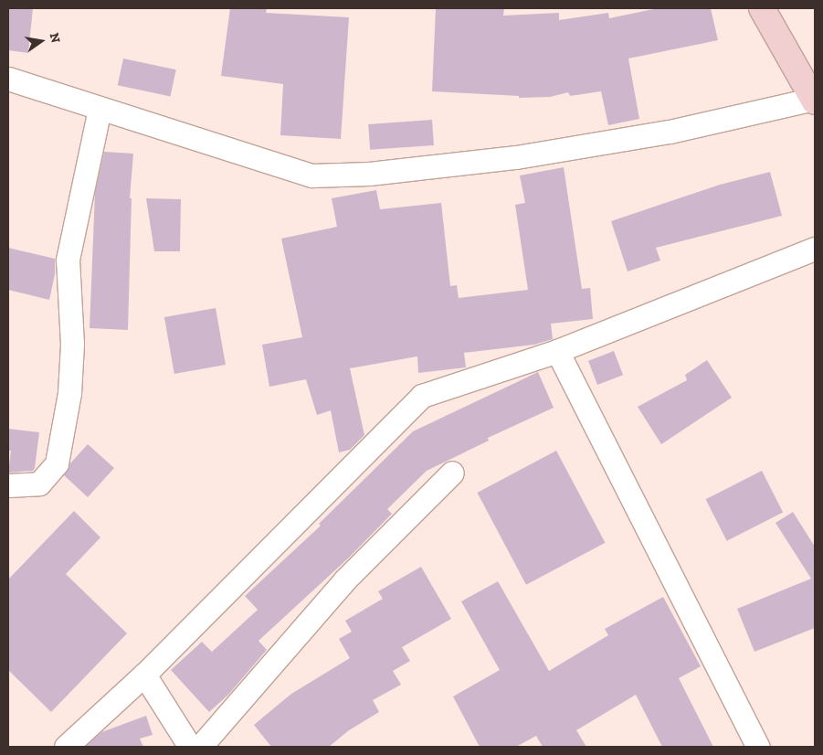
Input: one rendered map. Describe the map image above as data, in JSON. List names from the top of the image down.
{
  "north": "right"
}
